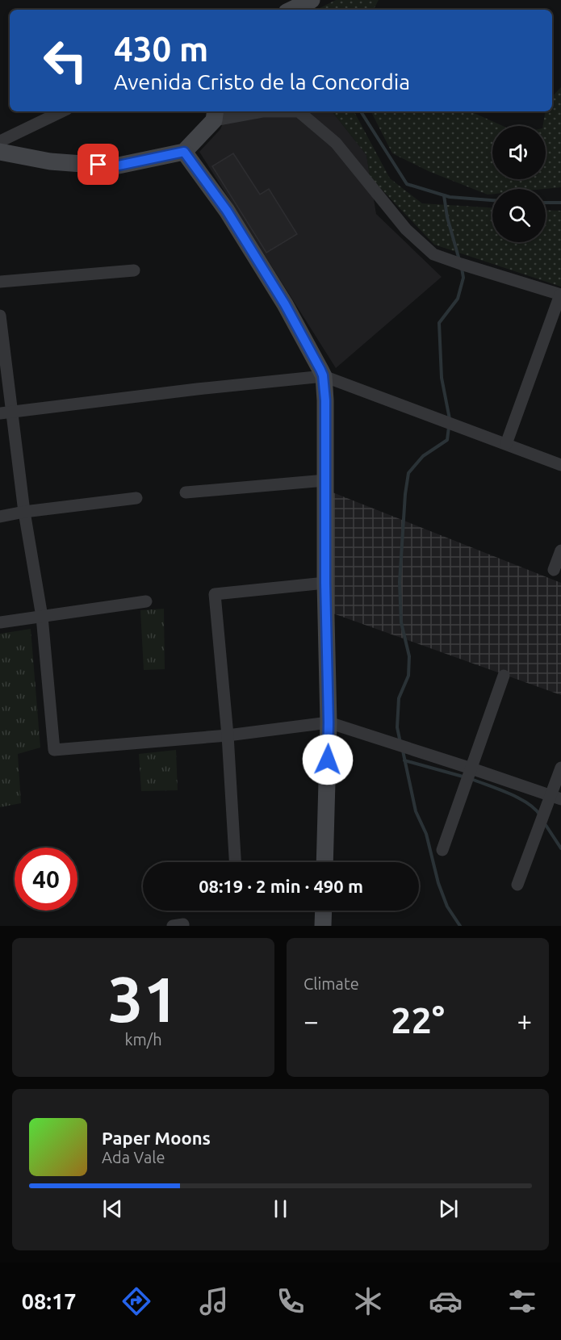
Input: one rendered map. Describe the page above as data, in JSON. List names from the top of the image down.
{
  "page": {
    "turn": ["430 m", "Avenida Cristo de la Concordia"],
    "limit": "40",
    "trip": "08:19 · 2 min · 490 m",
    "tile": [
      ["31", "km/h"],
      "Climate"
    ],
    "heat": ["−", "22°", "+"],
    "song": ["Paper Moons", "Ada Vale"],
    "tabs": "08:17"
  }
}
